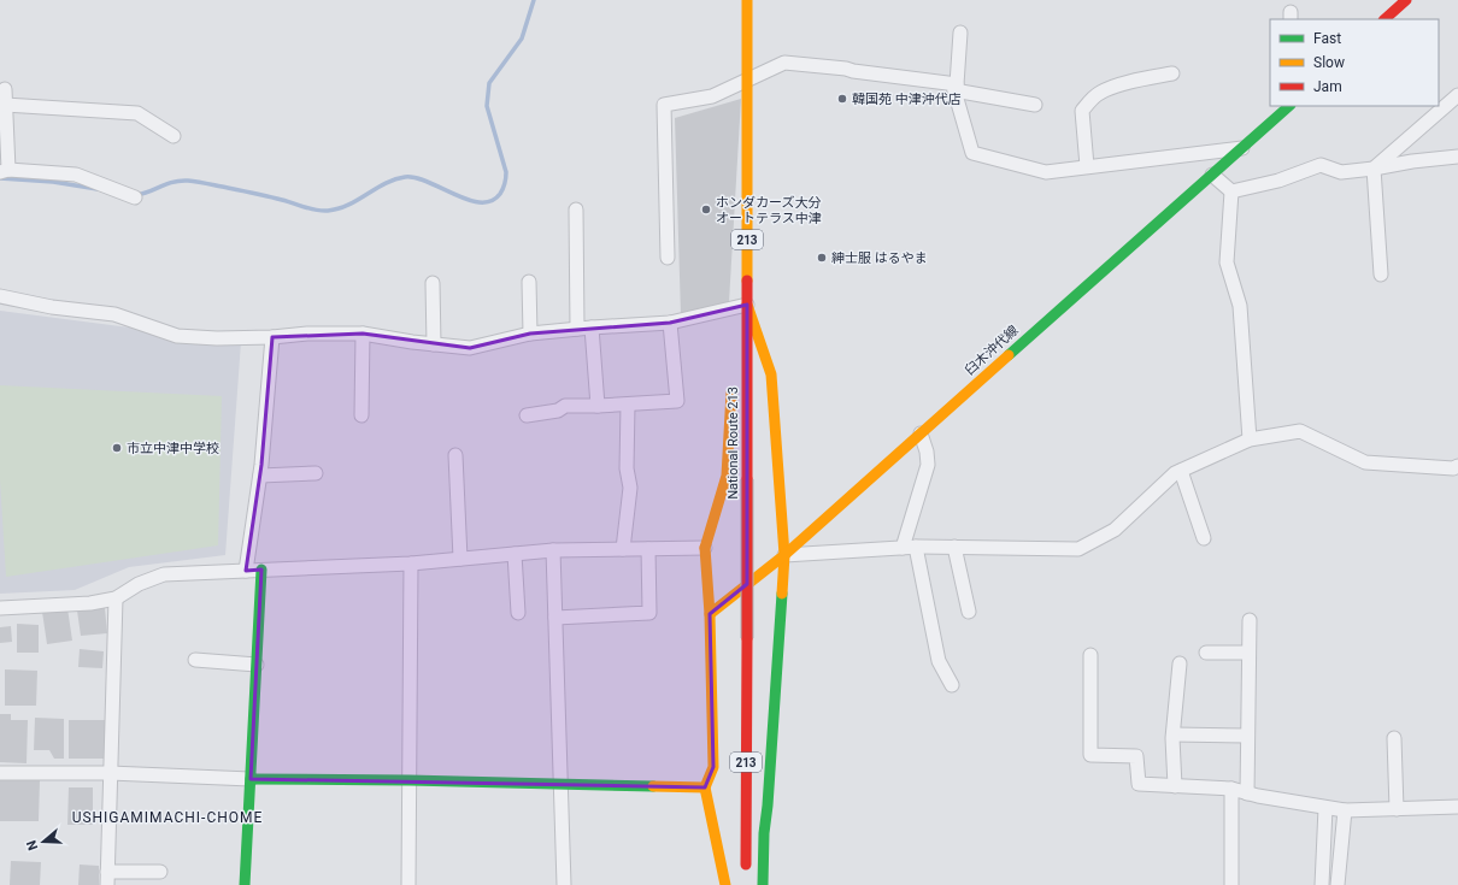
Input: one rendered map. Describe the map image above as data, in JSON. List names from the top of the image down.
{
  "streets": {
    "main road": ["213", "臼木沖代線", "National Route 213"]
  },
  "districts": ["USHIGAMIMACHI-CHOME"],
  "places": [
    "韓国苑 中津沖代店",
    "ホンダカーズ大分 オートテラス中津",
    "紳士服 はるやま",
    "市立中津中学校"
  ],
  "legend": ["Fast", "Slow", "Jam"],
  "north": "left"
}
